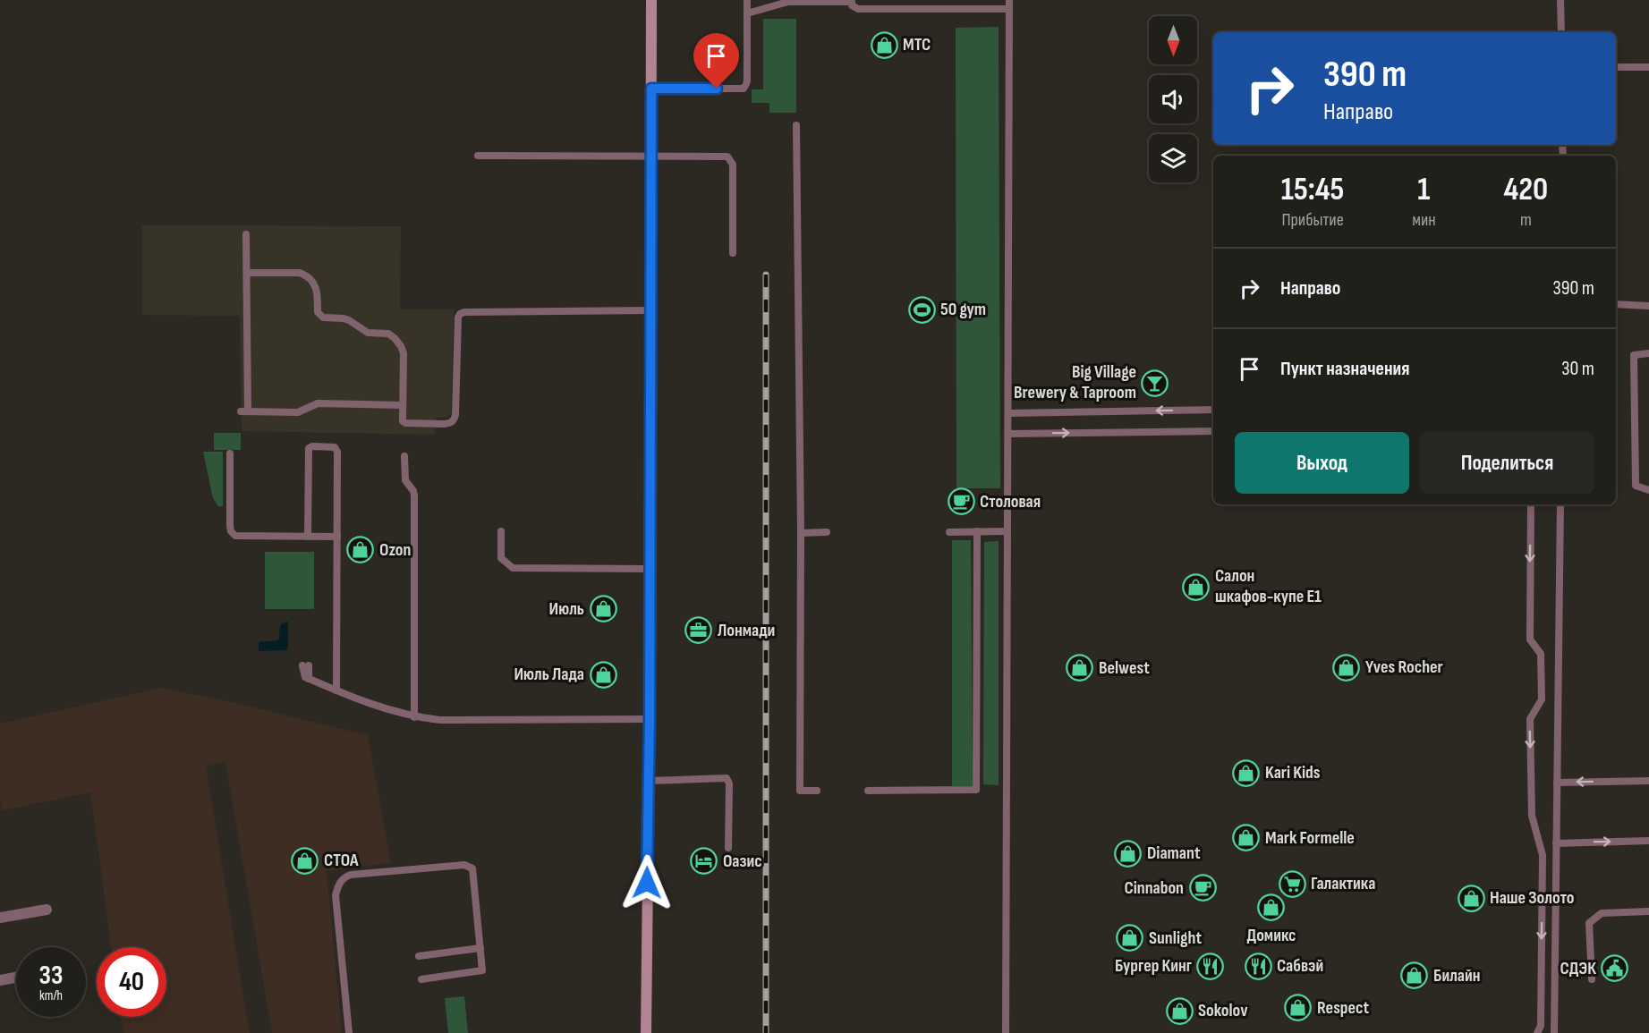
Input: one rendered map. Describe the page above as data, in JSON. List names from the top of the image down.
{
  "places": {
    "shop": [
      "МТС",
      "Ozon",
      "Салон шкафов-купе Е1",
      "Июль",
      "Yves Rocher",
      "Belwest",
      "Июль Лада",
      "Kari Kids",
      "Mark Formelle",
      "Diamant",
      "СТОА",
      "Наше Золото",
      "Домикс",
      "Sunlight",
      "Билайн",
      "Respect",
      "Sokolov"
    ],
    "sports": ["50 gym"],
    "bar": ["Big Village Brewery & Taproom"],
    "cafe": ["Столовая", "Cinnabon"],
    "office": ["Лонмади"],
    "hotel": ["Оазис"],
    "supermarket": ["Галактика"],
    "restaurant": ["Бургер Кинг", "Сабвэй"],
    "public building": ["СДЭК"]
  },
  "north": "bottom",
  "page": {
    "turn": ["390 m", "Направо"],
    "eta": [
      "15:45",
      "Прибытие",
      "1",
      "мин",
      "420",
      "m"
    ],
    "list": [
      {
        "name": "Направо",
        "value": "390 m"
      },
      {
        "name": "Пункт назначения",
        "value": "30 m"
      }
    ],
    "buttons": ["Выход", "Поделиться"],
    "speed": "33 km/h",
    "limit": "40"
  }
}
